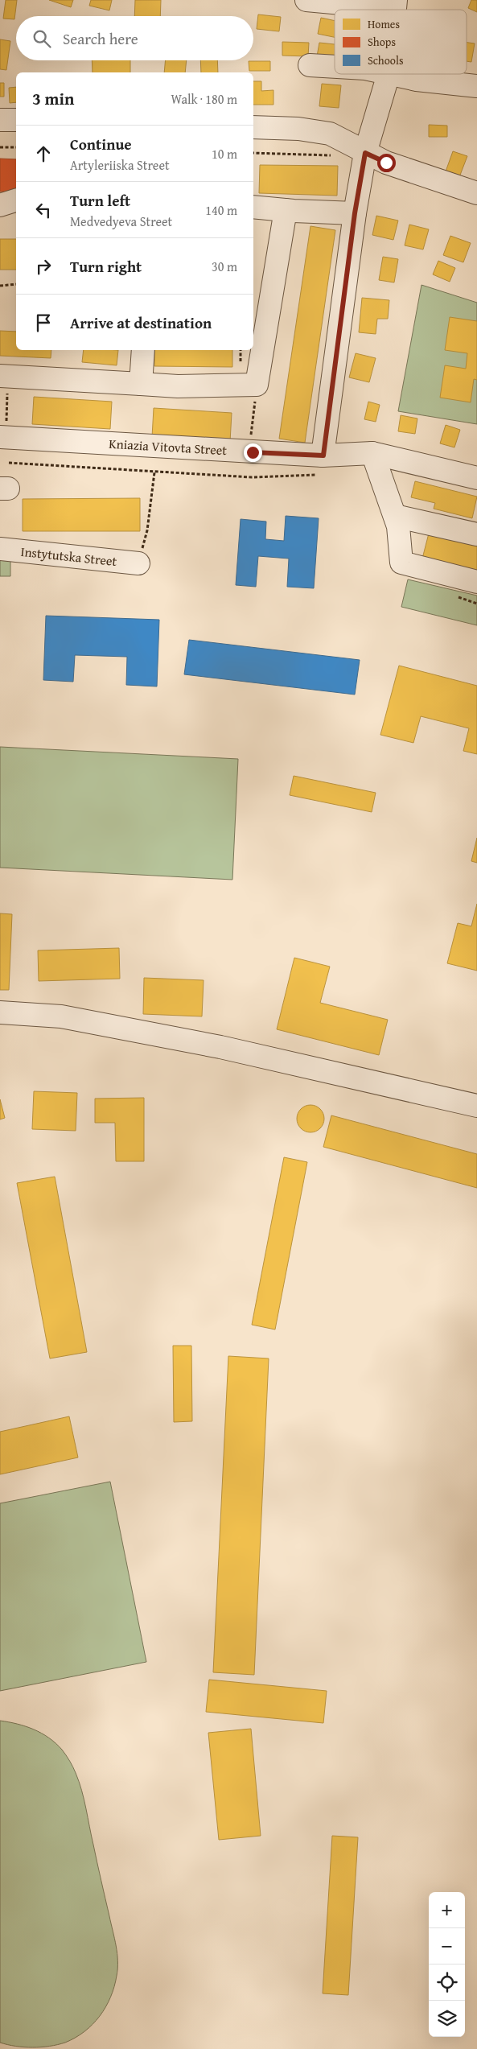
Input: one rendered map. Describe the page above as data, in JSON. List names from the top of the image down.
{
  "streets": {
    "street": ["Kniazia Vitovta Street", "Instytutska Street"]
  },
  "legend": ["Homes", "Shops", "Schools"],
  "page": {
    "search": "Search here",
    "heading": ["3 min", "Walk · 180 m"],
    "list": [
      ["Continue", "Artyleriiska Street", "10 m"],
      ["Turn left", "Medvedyeva Street", "140 m"],
      ["Turn right", "30 m"],
      "Arrive at destination"
    ],
    "map_buttons": ["+", "−"]
  }
}
